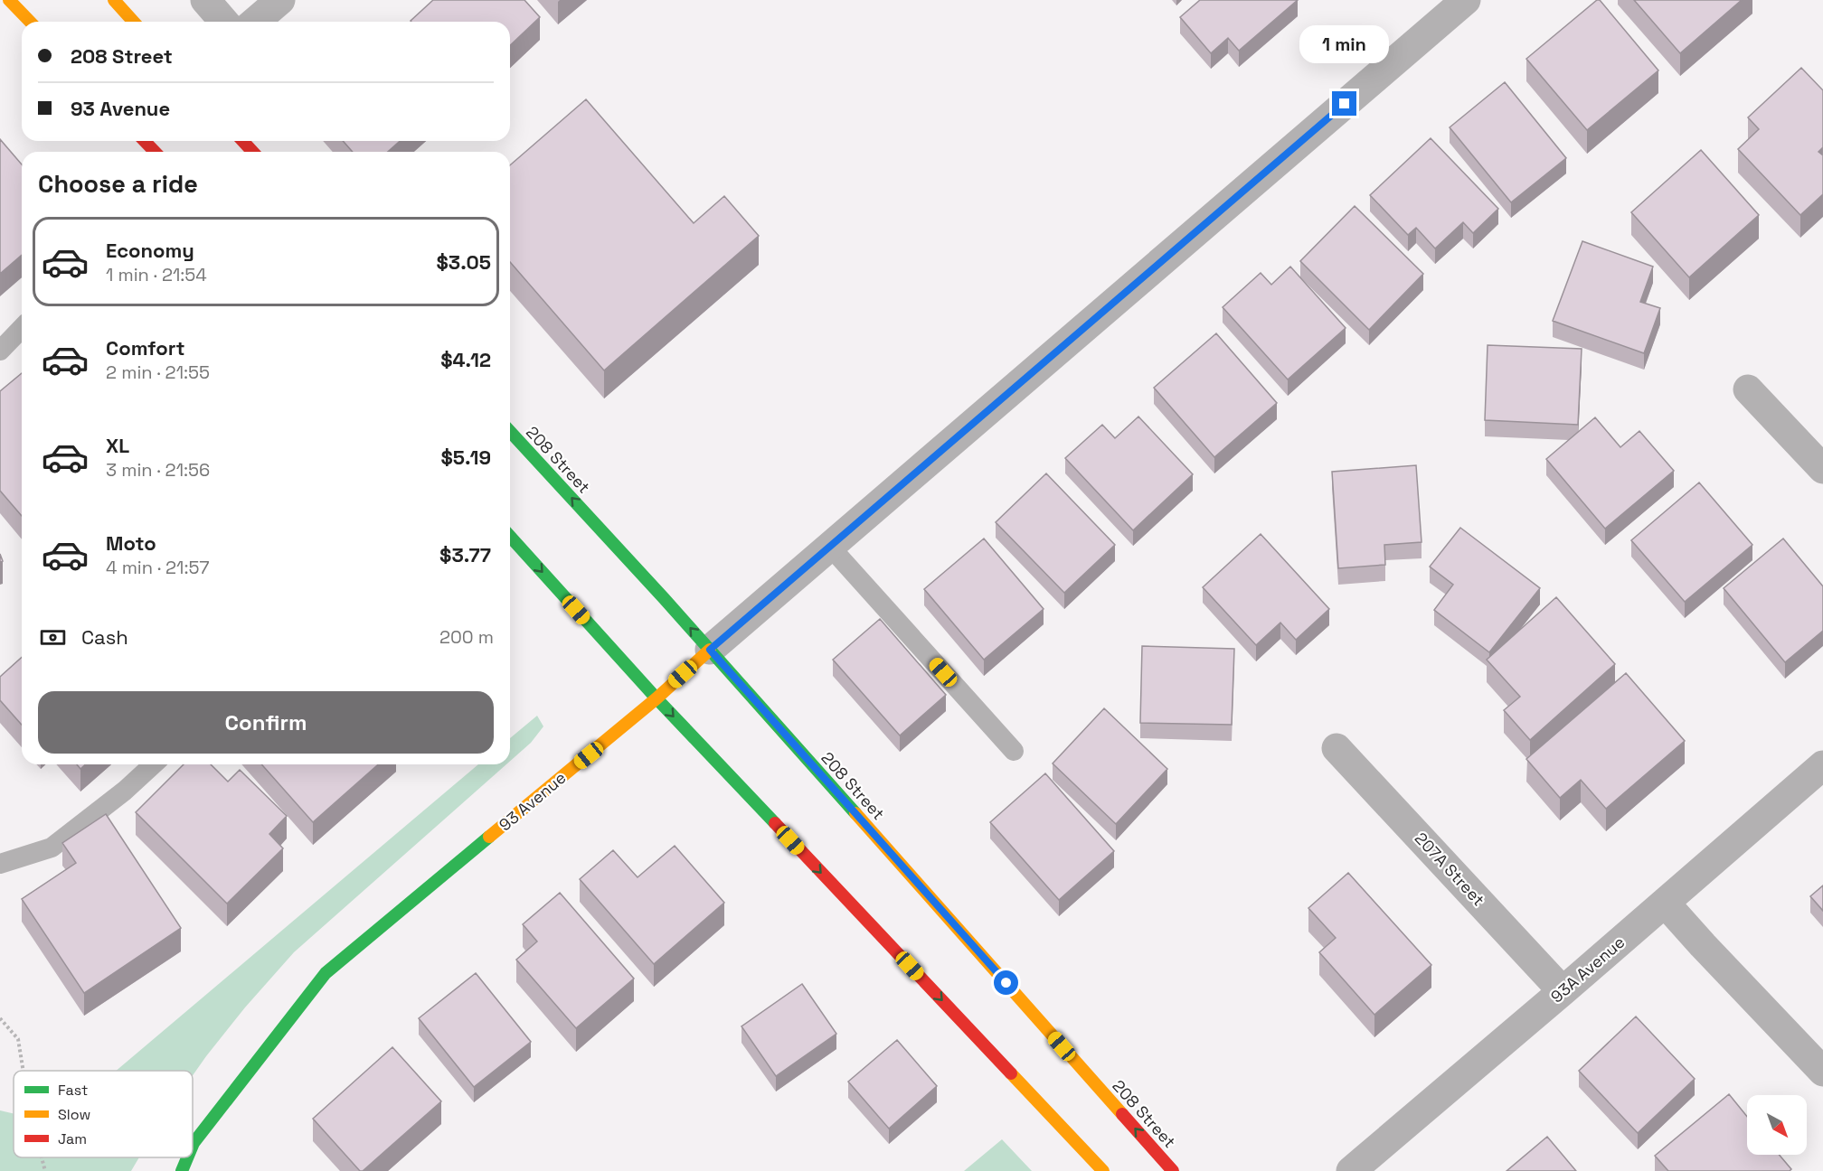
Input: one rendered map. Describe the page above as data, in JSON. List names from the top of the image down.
{
  "streets": {
    "main road": ["208 Street", "93 Avenue"],
    "street": ["207A Street", "93A Avenue"]
  },
  "crossings": [
    ["208 Street", "93 Avenue"],
    ["207A Street", "93A Avenue"]
  ],
  "legend": ["Fast", "Slow", "Jam"],
  "north": "bottom right",
  "page": {
    "banner": ["208 Street", "93 Avenue"],
    "bubble": "1 min",
    "heading": "Choose a ride",
    "list": [
      {
        "name": "Economy",
        "note": "1 min · 21:54",
        "value": "$3.05"
      },
      {
        "name": "Comfort",
        "note": "2 min · 21:55",
        "value": "$4.12"
      },
      {
        "name": "XL",
        "note": "3 min · 21:56",
        "value": "$5.19"
      },
      {
        "name": "Moto",
        "note": "4 min · 21:57",
        "value": "$3.77"
      }
    ],
    "pay": ["Cash", "200 m"],
    "buttons": "Confirm"
  }
}
